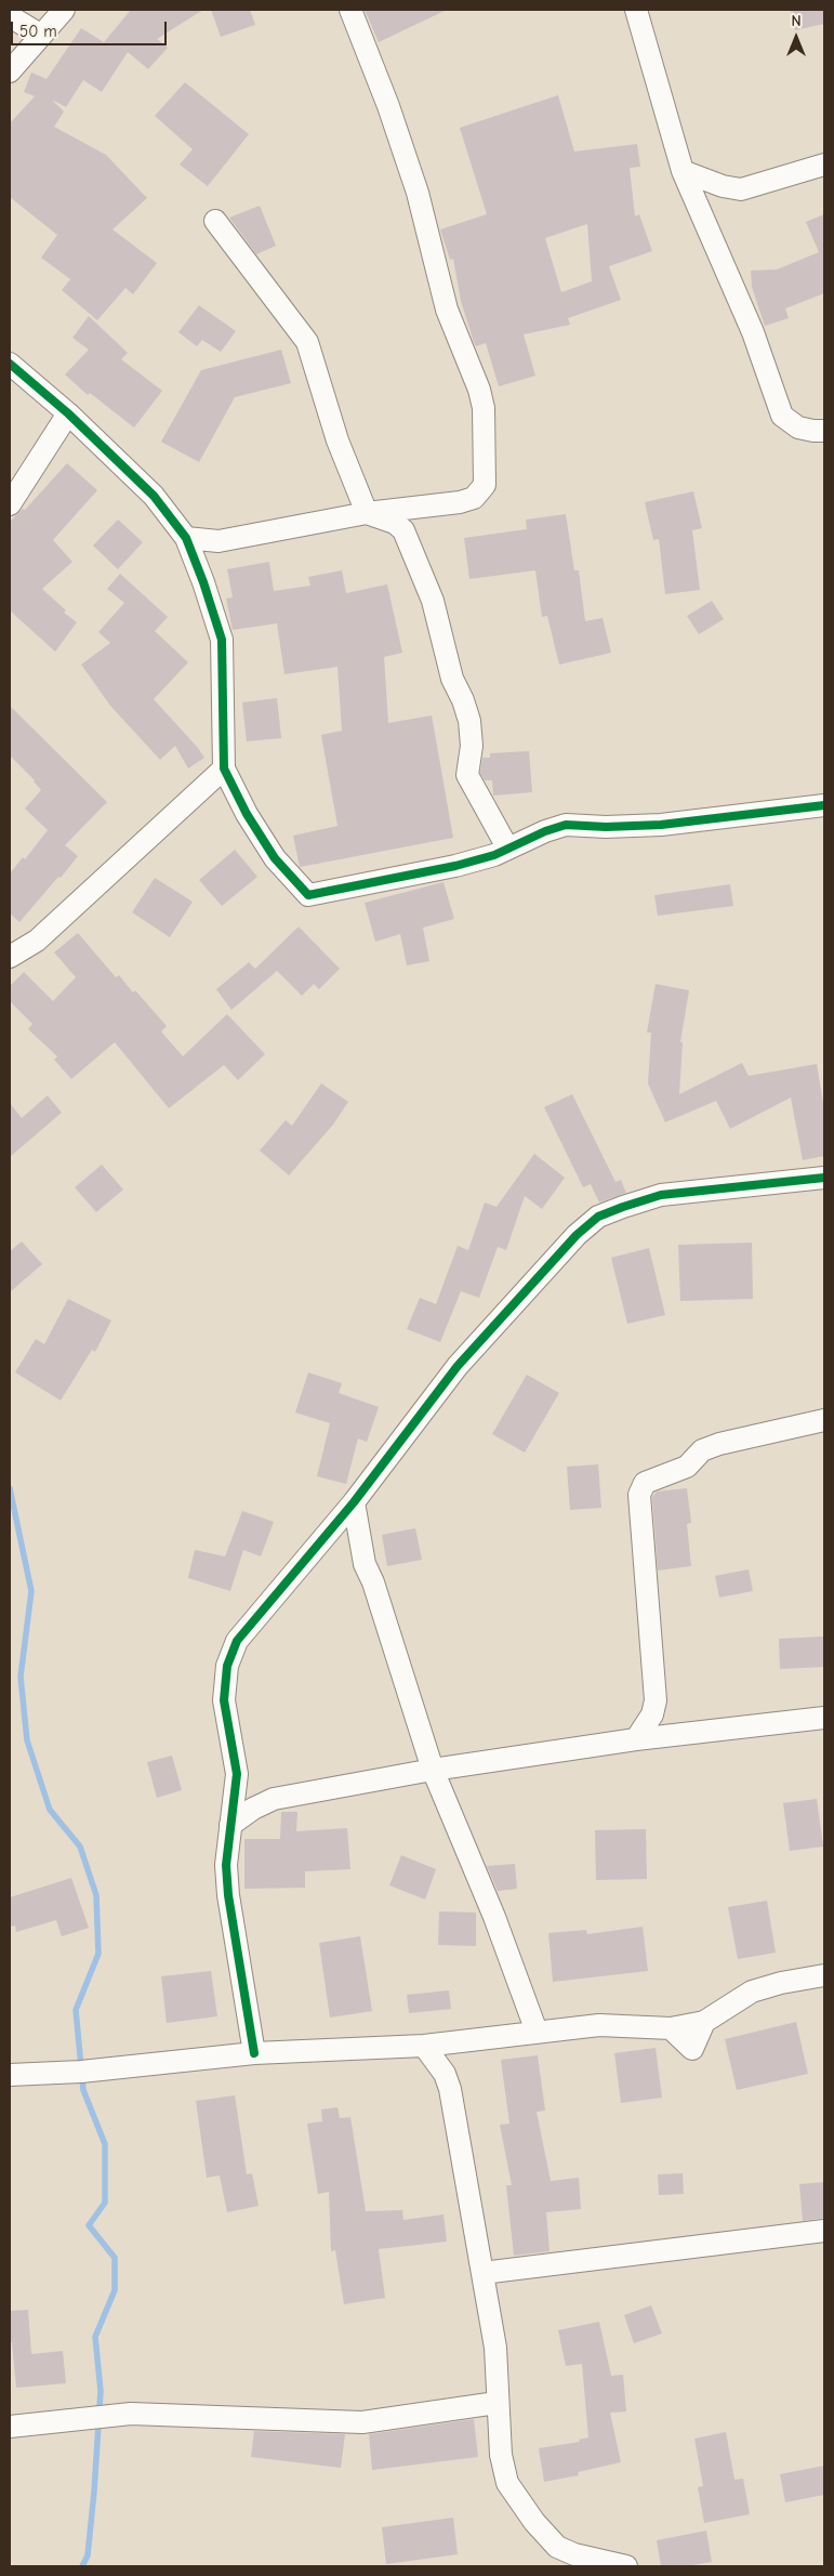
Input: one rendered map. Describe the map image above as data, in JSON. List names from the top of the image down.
{
  "scale_bar": "50 m",
  "north": "top"
}
